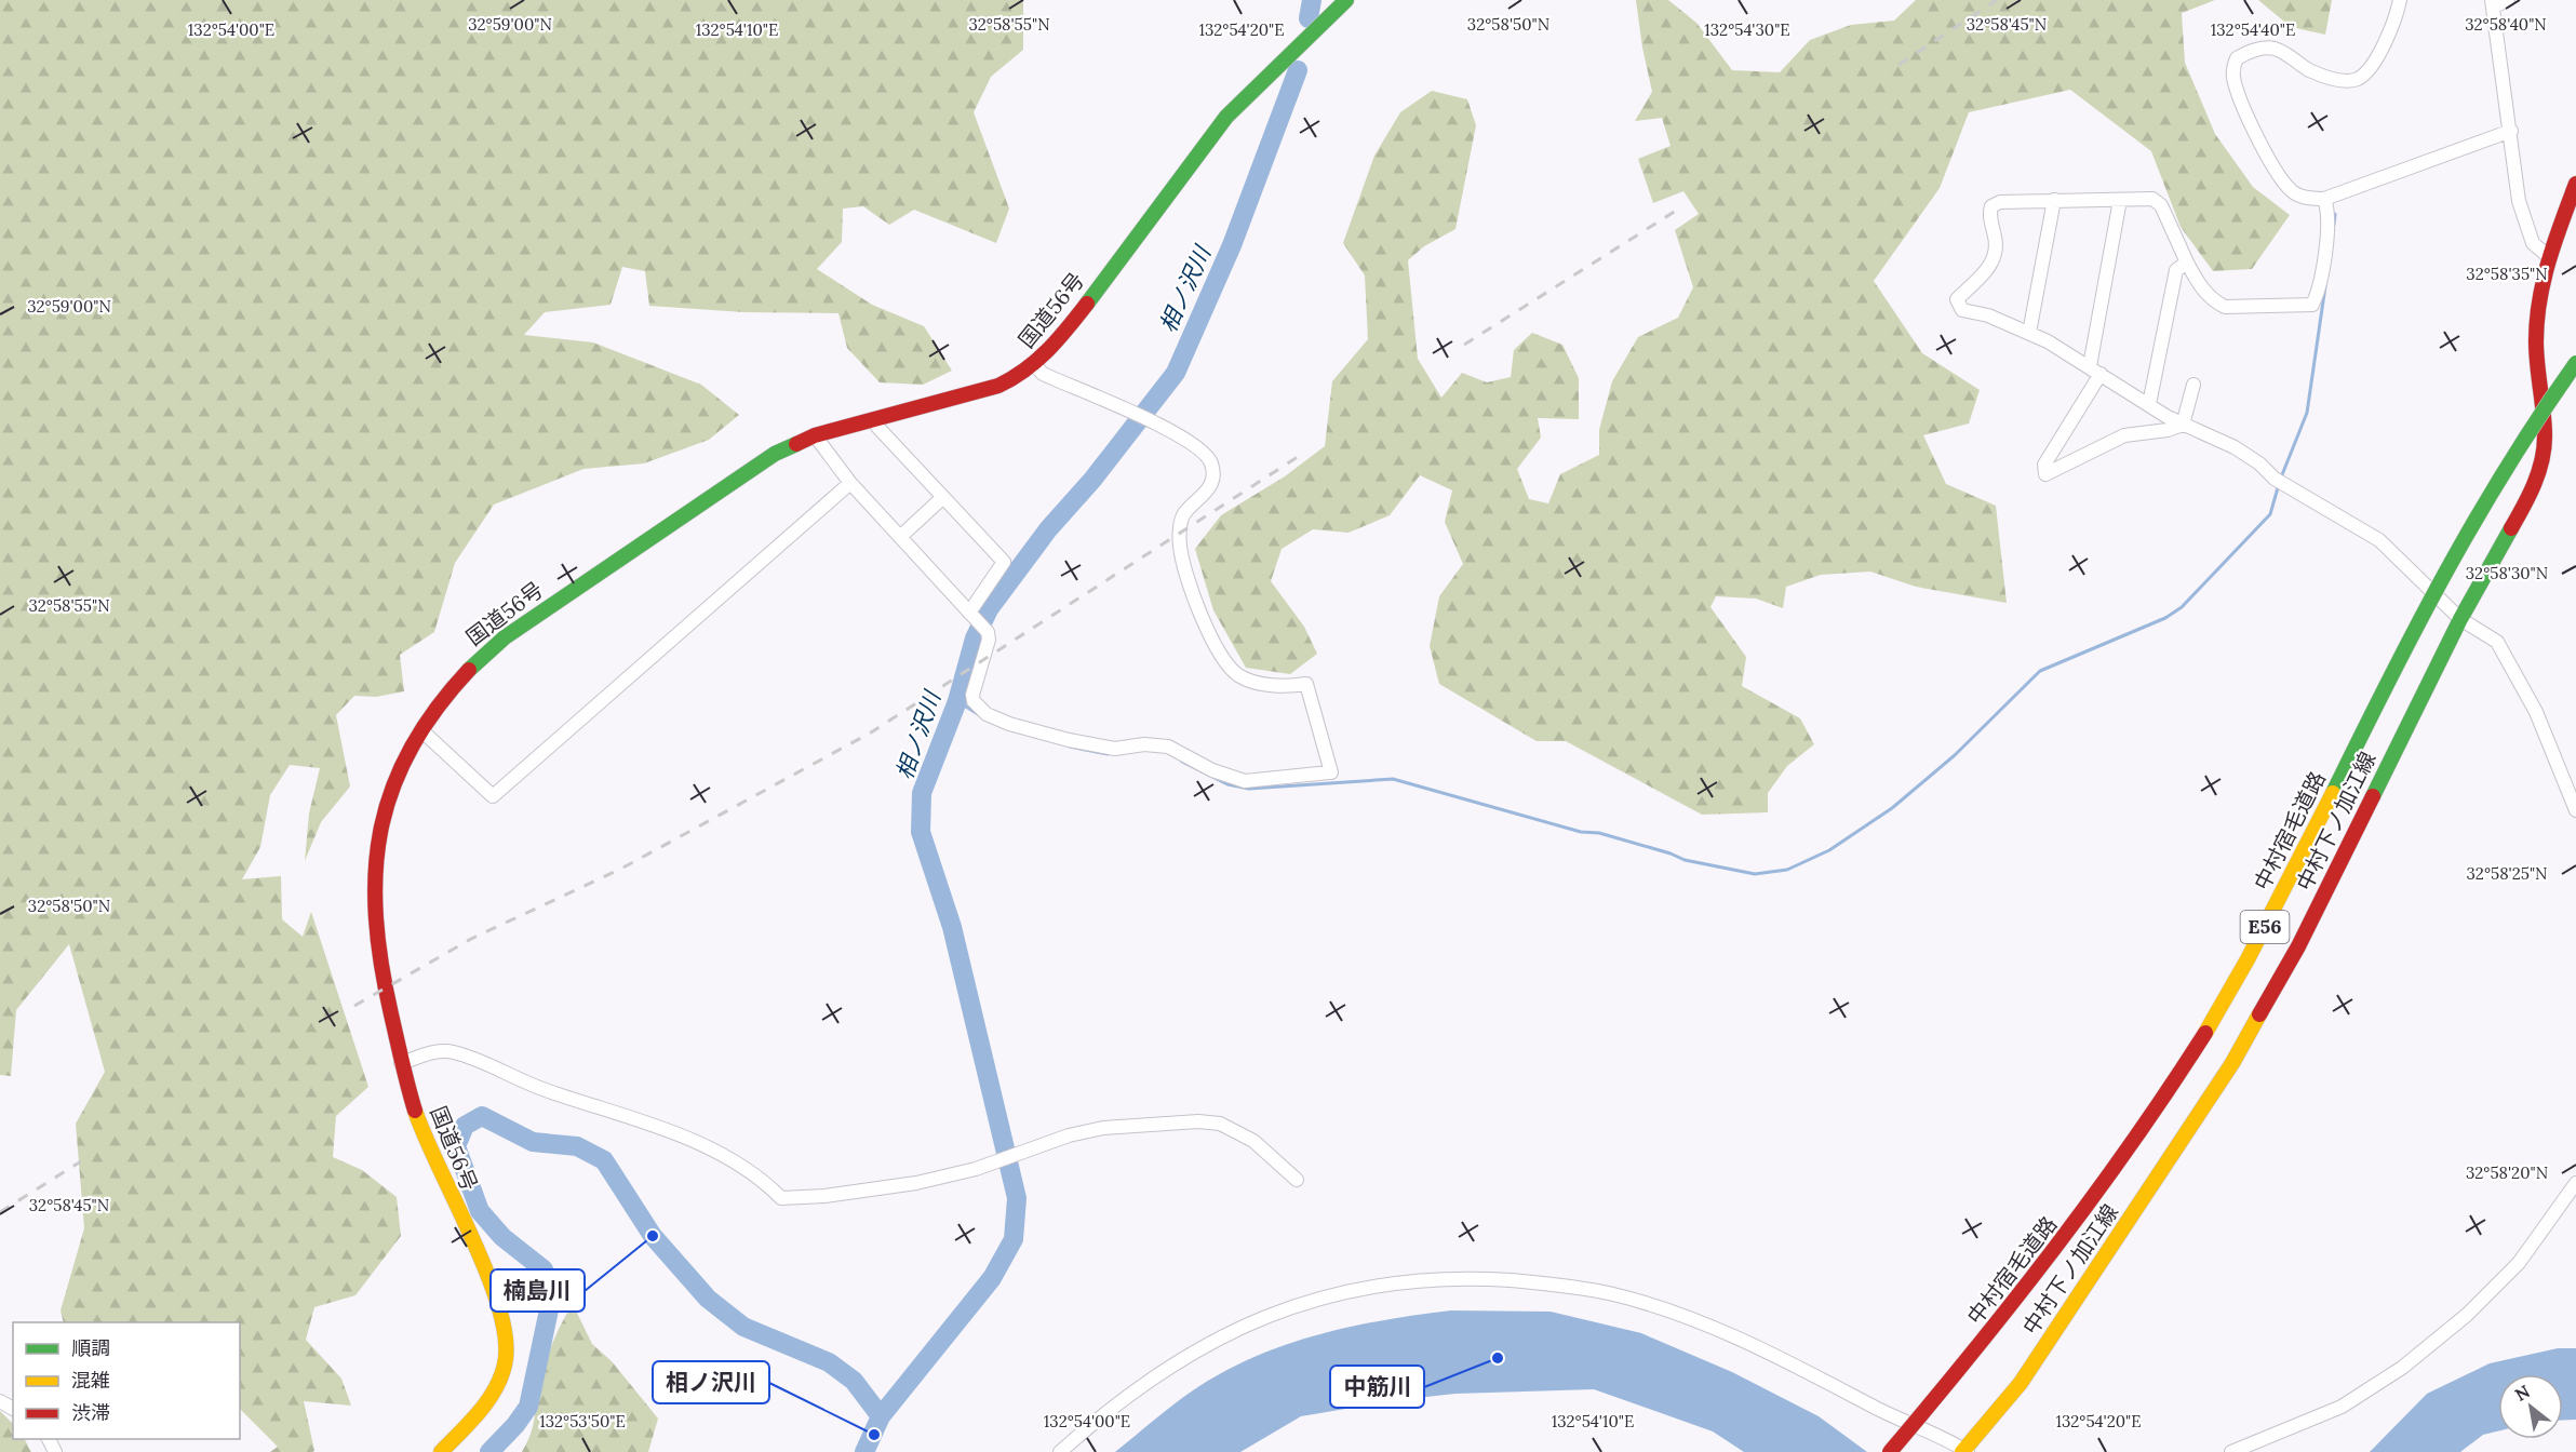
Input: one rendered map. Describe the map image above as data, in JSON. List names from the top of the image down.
{
  "streets": {
    "main road": [
      "国道56号",
      "中村下ノ加江線",
      "中村宿毛道路",
      "E56"
    ]
  },
  "water": ["相ノ沢川"],
  "places": ["楠島川", "中筋川", "相ノ沢川"],
  "legend": ["順調", "混雑", "渋滞"],
  "north": "top left",
  "coordinates": [
    "32°59'00\"N",
    "32°58'55\"N",
    "32°58'50\"N",
    "32°58'45\"N",
    "32°58'40\"N",
    "132°54'30\"E",
    "132°54'00\"E",
    "132°54'10\"E",
    "132°54'20\"E",
    "132°54'40\"E",
    "32°58'35\"N",
    "32°58'30\"N",
    "32°58'25\"N",
    "32°58'20\"N",
    "132°53'50\"E"
  ]
}
